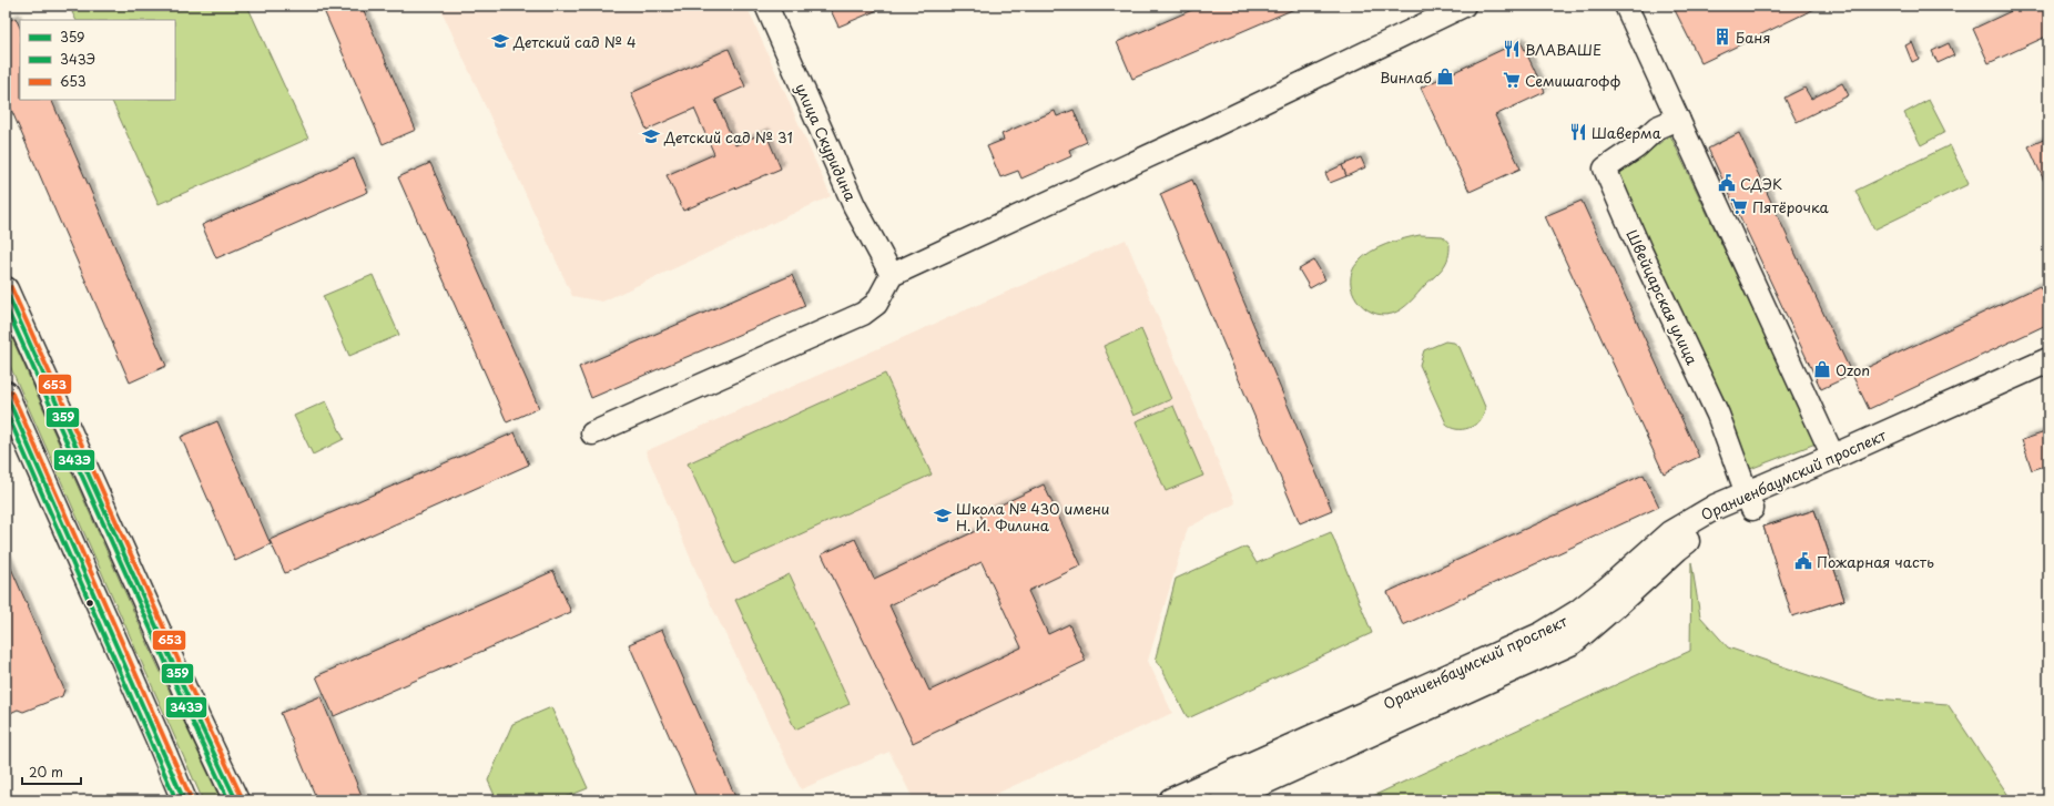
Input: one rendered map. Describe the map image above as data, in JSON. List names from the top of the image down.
{
  "streets": {
    "main road": ["Ораниенбаумский проспект"],
    "street": ["улица Скуридина", "Швейцарская улица"]
  },
  "crossings": [
    ["Швейцарская улица", "Ораниенбаумский проспект"]
  ],
  "places": {
    "building": ["Баня"],
    "school or university": ["Детский сад № 4", "Детский сад № 31", "Школа № 430 имени Н. И. Филина"],
    "restaurant": ["ВЛАВАШЕ", "Шаверма"],
    "shop": ["Винлаб", "Ozon"],
    "supermarket": ["Семишагофф", "Пятёрочка"],
    "public building": ["СДЭК", "Пожарная часть"]
  },
  "lines": ["transit line 653", "transit line 359", "transit line 343Э"],
  "legend": ["359", "343Э", "653"],
  "scale_bar": "20 m"
}
